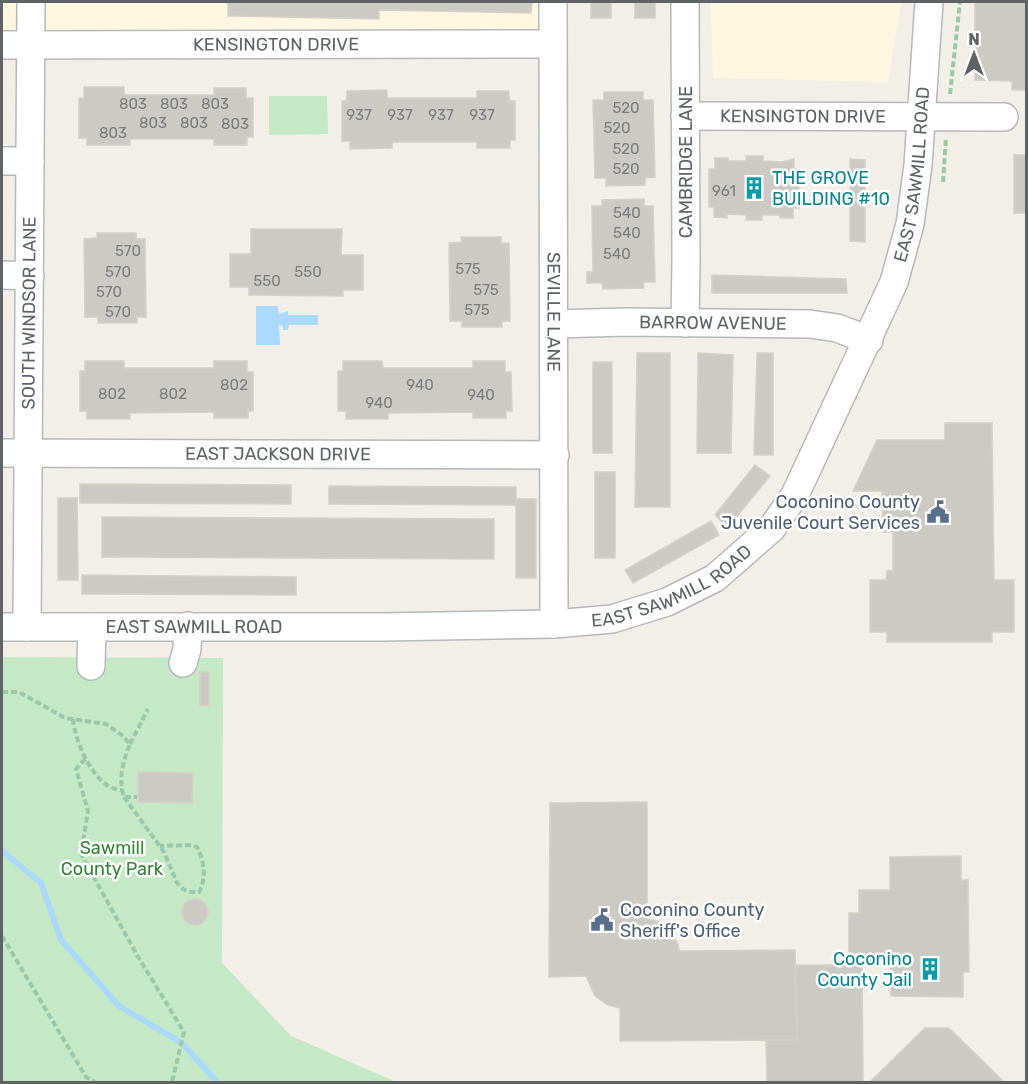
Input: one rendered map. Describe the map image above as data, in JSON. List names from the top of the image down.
{
  "streets": {
    "street": [
      "KENSINGTON DRIVE",
      "CAMBRIDGE LANE",
      "EAST SAWMILL ROAD",
      "SEVILLE LANE",
      "SOUTH WINDSOR LANE",
      "BARROW AVENUE",
      "EAST JACKSON DRIVE"
    ]
  },
  "crossings": [
    ["KENSINGTON DRIVE", "CAMBRIDGE LANE"],
    ["KENSINGTON DRIVE", "EAST SAWMILL ROAD"],
    ["KENSINGTON DRIVE", "SEVILLE LANE"],
    ["KENSINGTON DRIVE", "SOUTH WINDSOR LANE"],
    ["CAMBRIDGE LANE", "BARROW AVENUE"],
    ["EAST SAWMILL ROAD", "SEVILLE LANE"],
    ["EAST SAWMILL ROAD", "SOUTH WINDSOR LANE"],
    ["EAST SAWMILL ROAD", "BARROW AVENUE"],
    ["SEVILLE LANE", "BARROW AVENUE"],
    ["SEVILLE LANE", "EAST JACKSON DRIVE"],
    ["SOUTH WINDSOR LANE", "EAST JACKSON DRIVE"]
  ],
  "parks": ["Sawmill County Park"],
  "places": {
    "building": ["THE GROVE BUILDING #10", "Coconino County Jail"],
    "public building": ["Coconino County Juvenile Court Services", "Coconino County Sheriff's Office"]
  },
  "house_numbers": [
    "803",
    "803",
    "803",
    "520",
    "937",
    "937",
    "937",
    "937",
    "803",
    "803",
    "803",
    "520",
    "803",
    "520",
    "520",
    "961",
    "540",
    "540",
    "570",
    "540",
    "575",
    "570",
    "550",
    "550",
    "575",
    "570",
    "575",
    "570",
    "802",
    "940",
    "802",
    "802",
    "940",
    "940"
  ],
  "north": "top"
}
